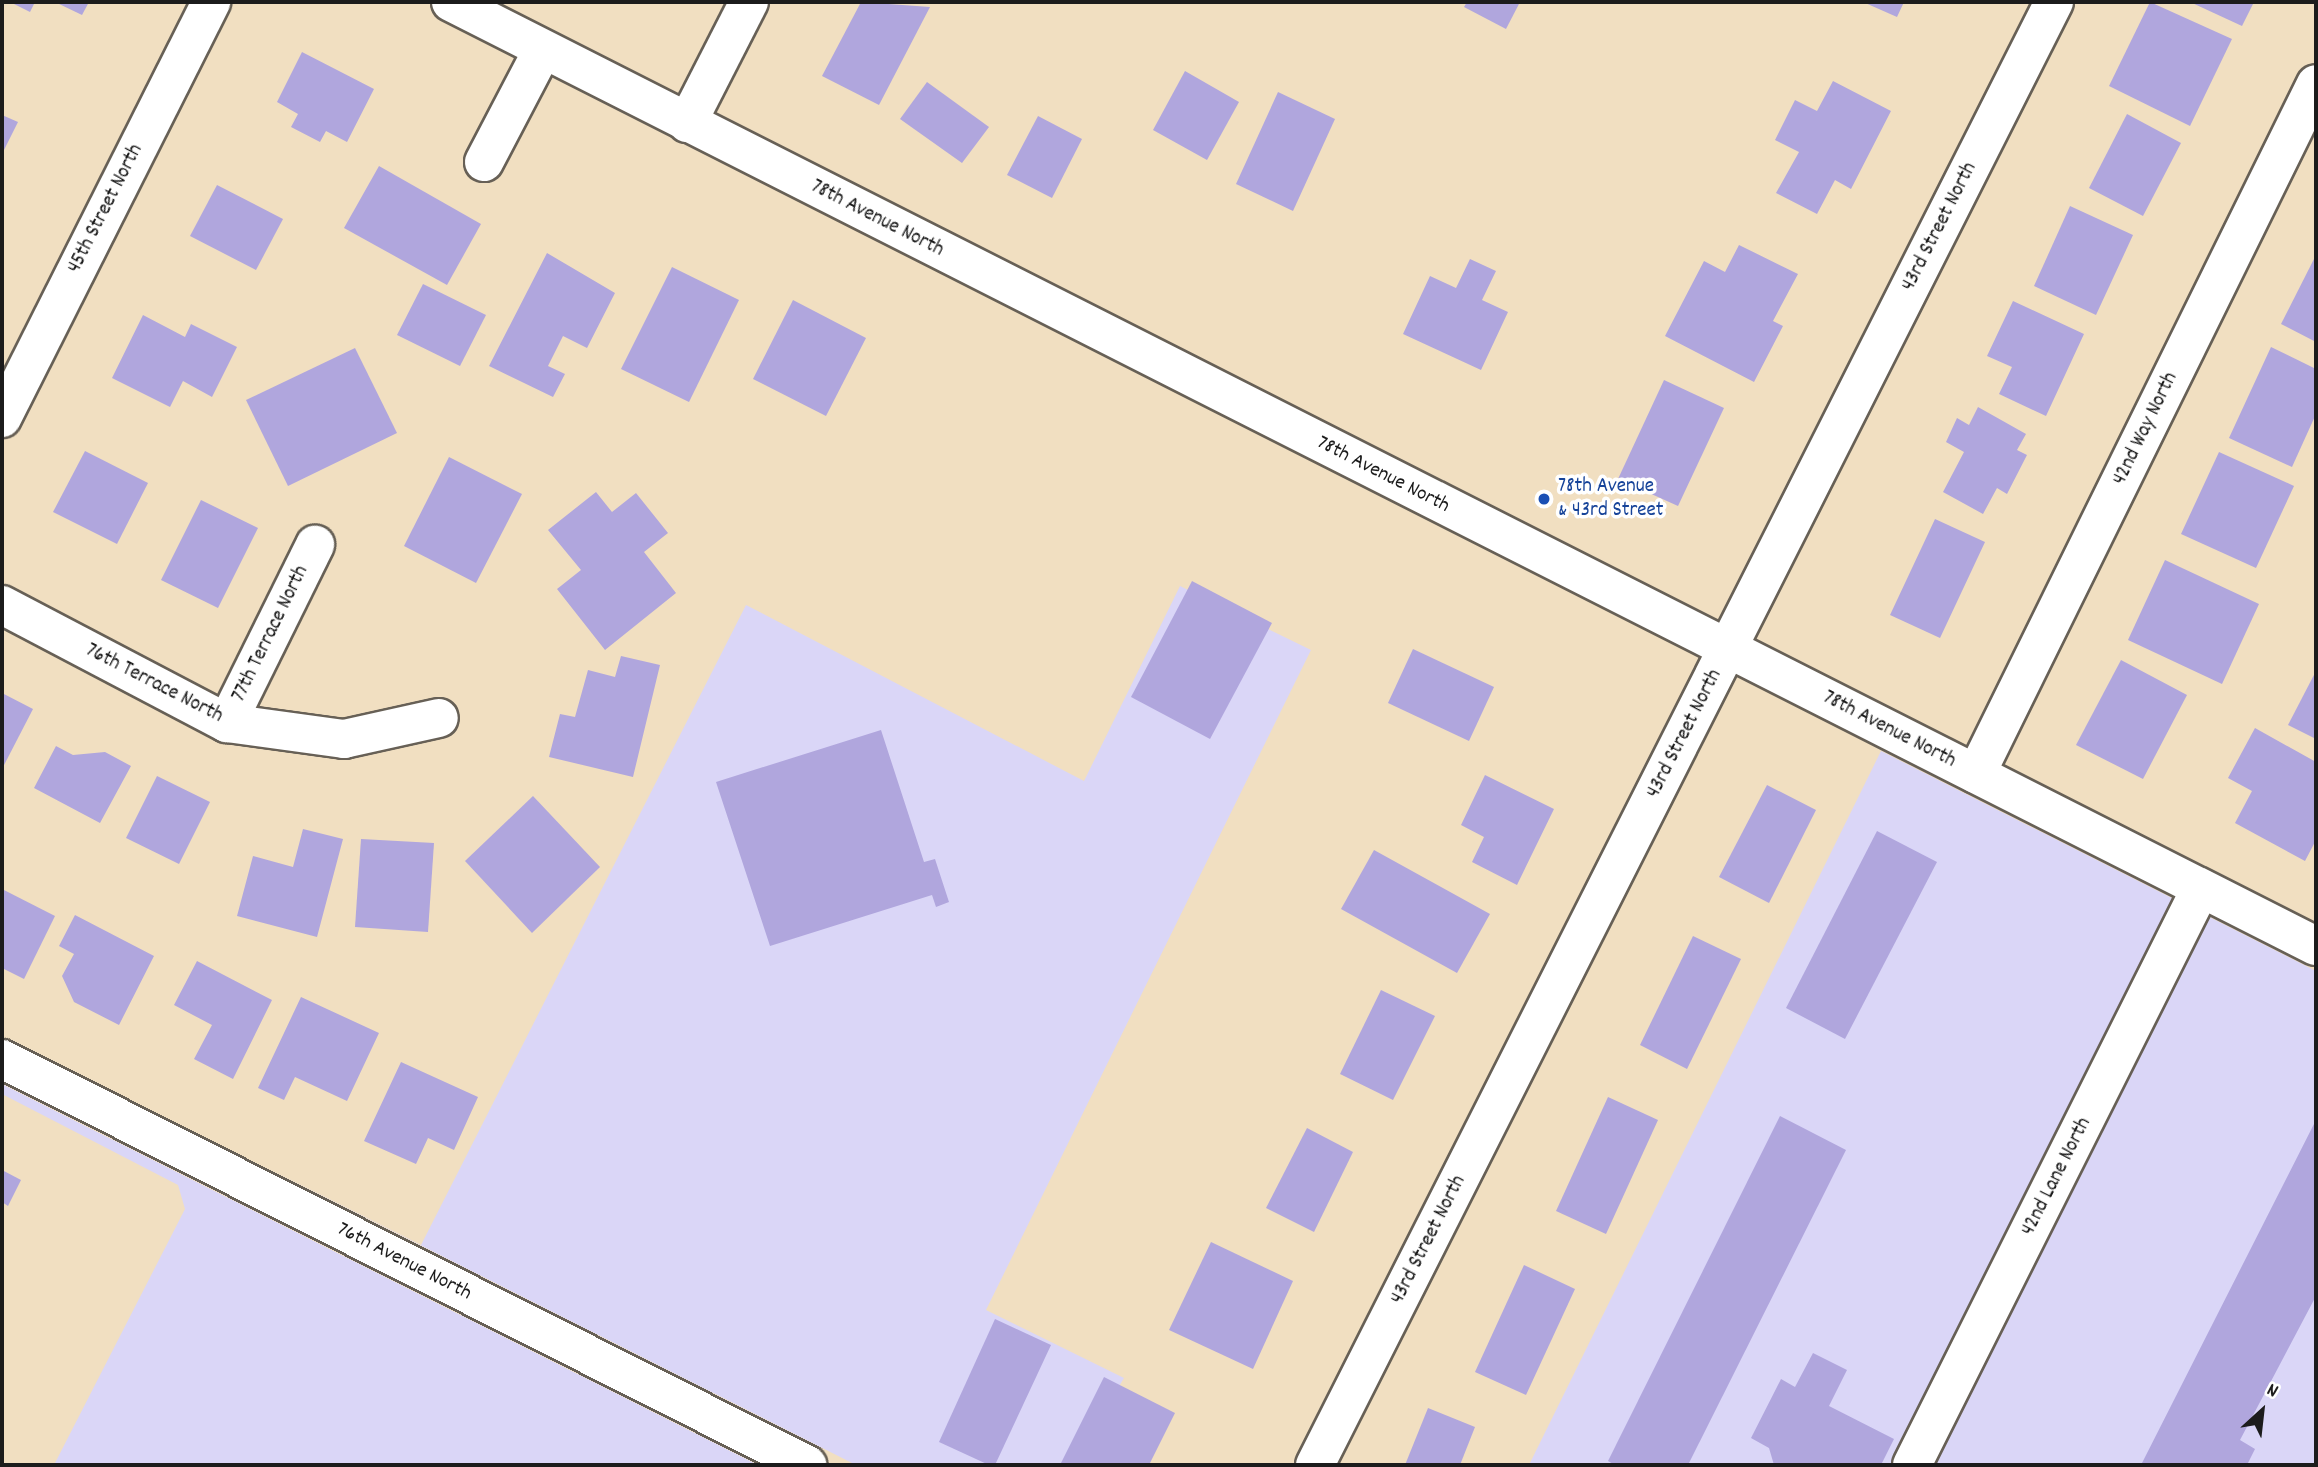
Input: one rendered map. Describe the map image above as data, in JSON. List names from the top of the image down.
{
  "streets": {
    "street": [
      "45th Street North",
      "78th Avenue North",
      "43rd Street North",
      "42nd Way North",
      "77th Terrace North",
      "76th Terrace North",
      "42nd Lane North",
      "76th Avenue North"
    ]
  },
  "crossings": [
    ["78th Avenue North", "43rd Street North"],
    ["78th Avenue North", "42nd Way North"],
    ["78th Avenue North", "42nd Lane North"],
    ["77th Terrace North", "76th Terrace North"]
  ],
  "places": ["78th Avenue & 43rd Street"],
  "north": "top right"
}
